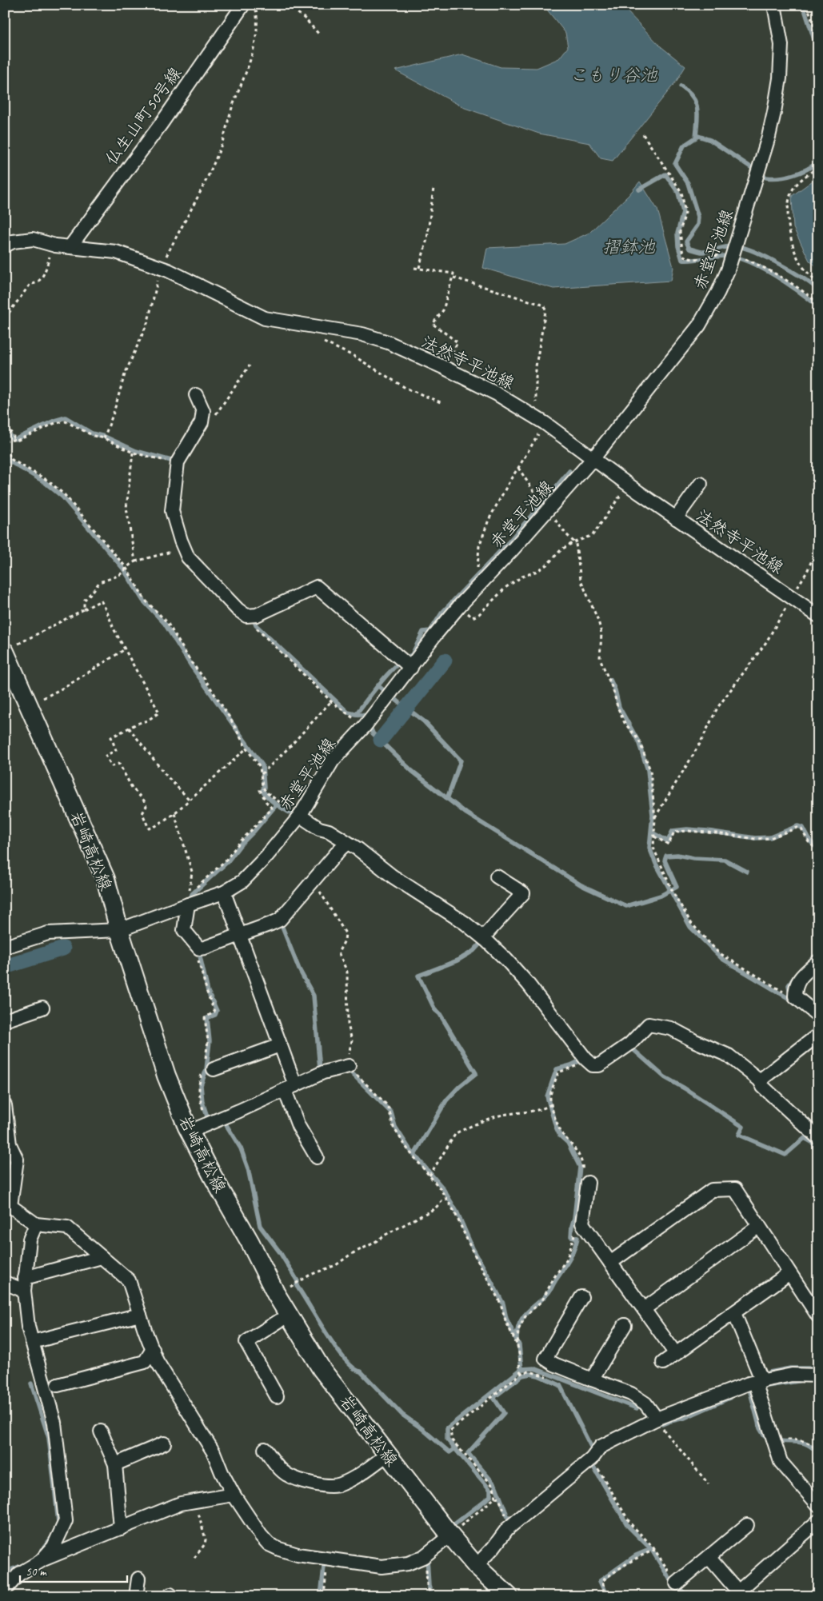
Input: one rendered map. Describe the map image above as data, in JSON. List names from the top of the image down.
{
  "streets": {
    "main road": ["岩崎高松線"],
    "street": ["仏生山町50号線", "赤堂平池線", "法然寺平池線"]
  },
  "crossings": [
    ["仏生山町50号線", "法然寺平池線"],
    ["赤堂平池線", "法然寺平池線"],
    ["赤堂平池線", "岩崎高松線"]
  ],
  "water": ["こもり谷池", "摺鉢池"],
  "scale_bar": "50 m"
}
